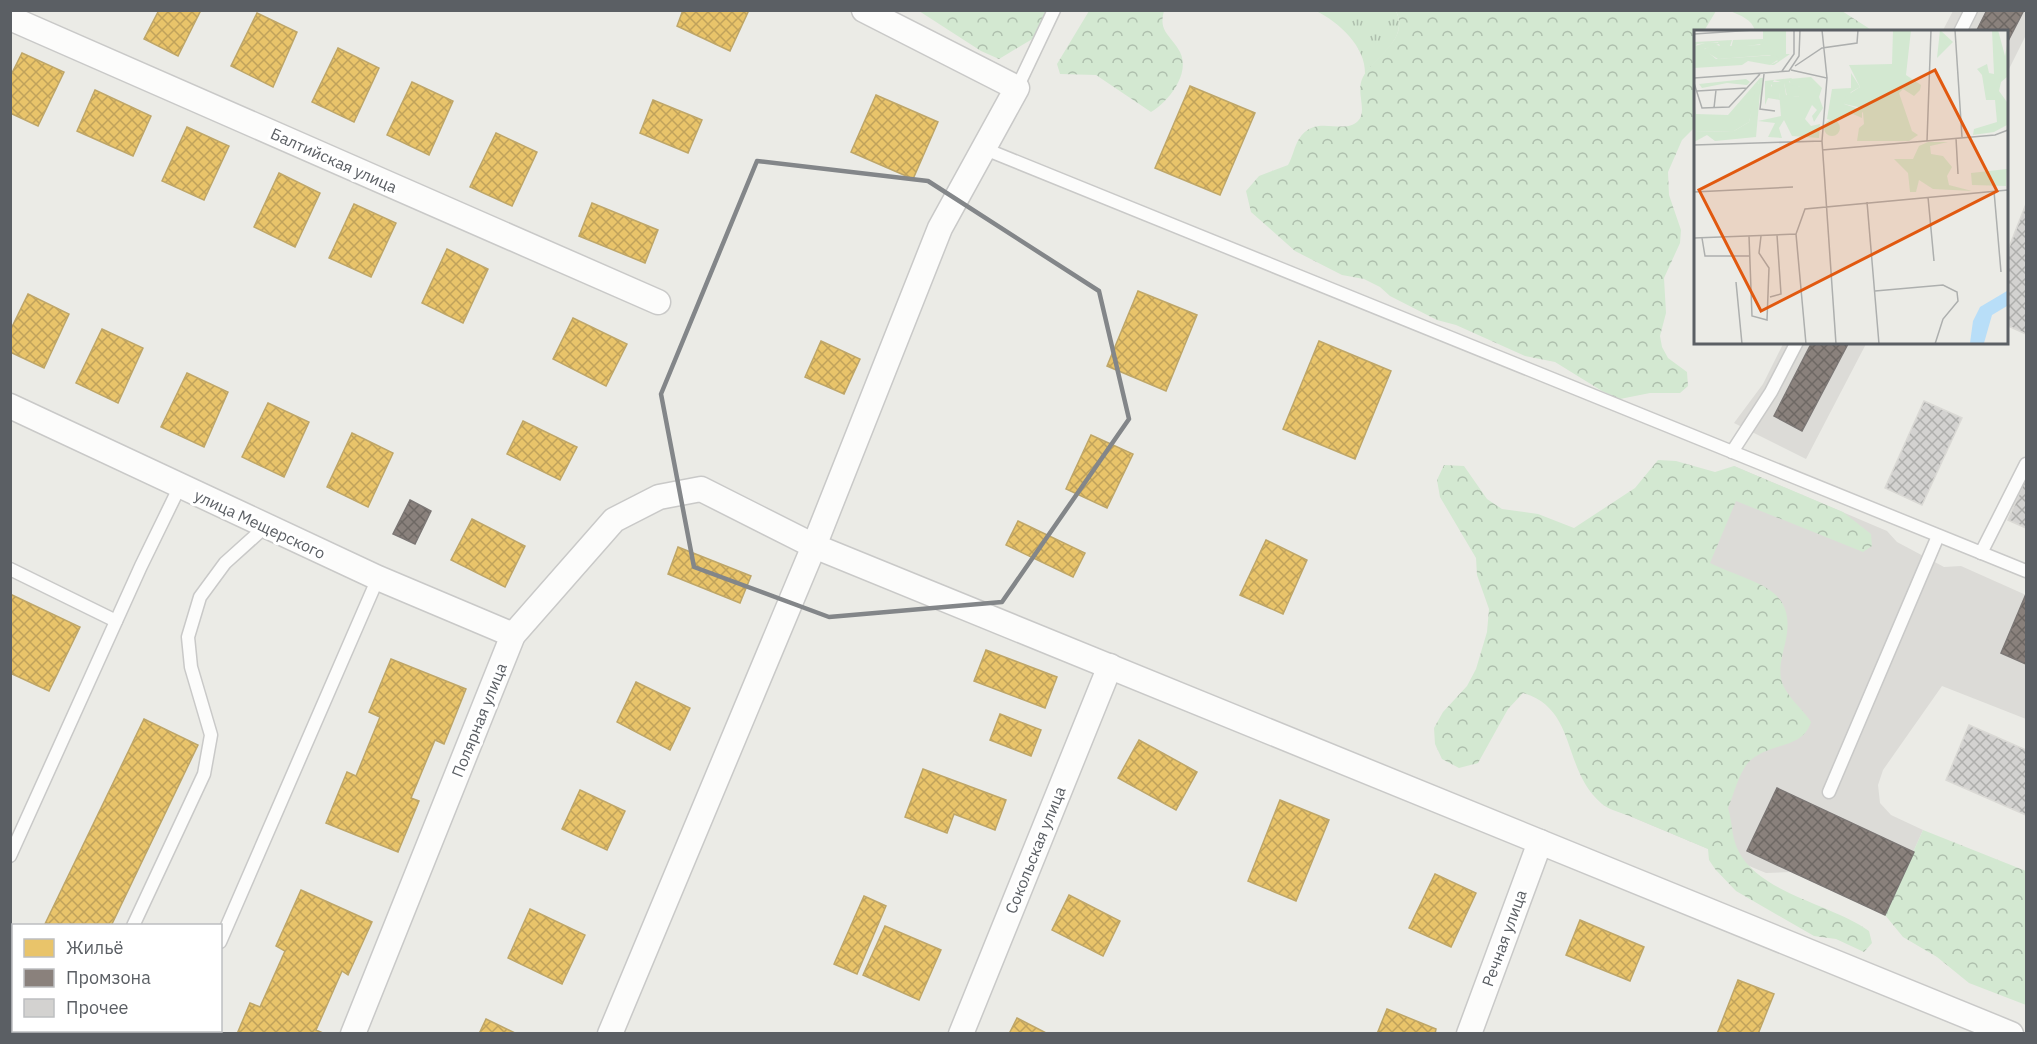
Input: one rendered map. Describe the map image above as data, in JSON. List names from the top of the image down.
{
  "streets": {
    "street": [
      "Балтийская улица",
      "улица Мещерского",
      "Полярная улица",
      "Сокольская улица",
      "Речная улица"
    ]
  },
  "crossings": [
    ["улица Мещерского", "Полярная улица"]
  ],
  "legend": ["Жильё", "Промзона", "Прочее"]
}
